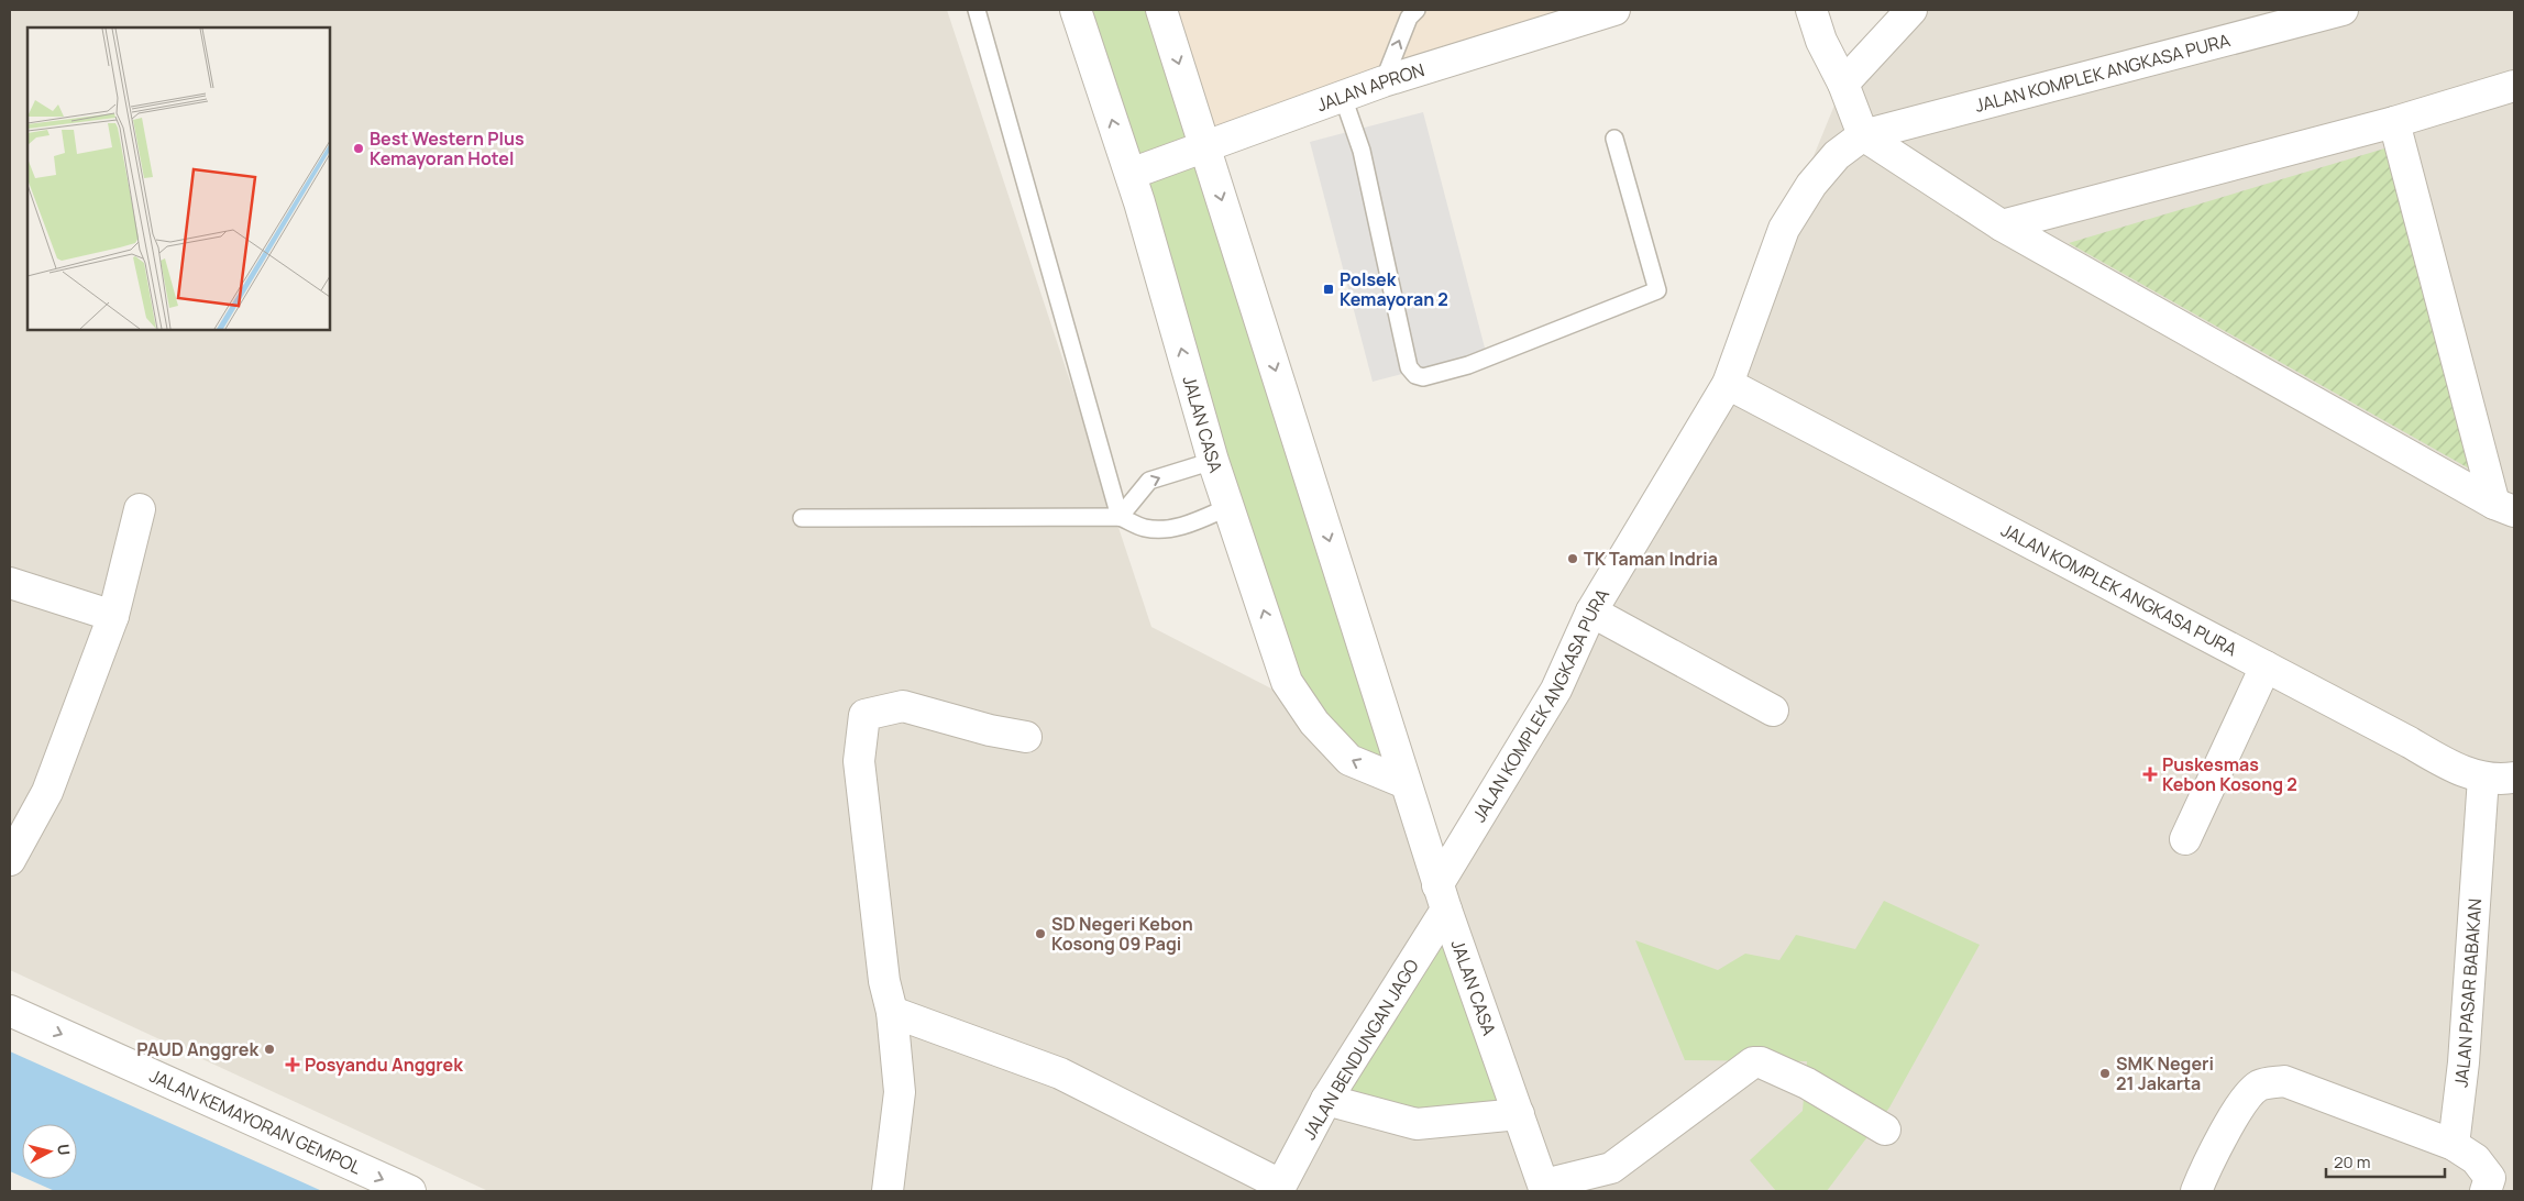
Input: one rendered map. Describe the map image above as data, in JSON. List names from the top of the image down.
{
  "streets": {
    "street": [
      "JALAN KOMPLEK ANGKASA PURA",
      "JALAN APRON",
      "JALAN CASA",
      "JALAN PASAR BABAKAN",
      "JALAN BENDUNGAN JAGO",
      "JALAN KEMAYORAN GEMPOL"
    ]
  },
  "crossings": [
    ["JALAN KOMPLEK ANGKASA PURA", "JALAN CASA"],
    ["JALAN KOMPLEK ANGKASA PURA", "JALAN PASAR BABAKAN"],
    ["JALAN KOMPLEK ANGKASA PURA", "JALAN BENDUNGAN JAGO"],
    ["JALAN APRON", "JALAN CASA"],
    ["JALAN CASA", "JALAN BENDUNGAN JAGO"]
  ],
  "one_way": ["JALAN KEMAYORAN GEMPOL"],
  "places": {
    "other": [
      "Best Western Plus Kemayoran Hotel",
      "TK Taman Indria",
      "SD Negeri Kebon Kosong 09 Pagi",
      "PAUD Anggrek",
      "SMK Negeri 21 Jakarta"
    ],
    "transit": ["Polsek Kemayoran 2"],
    "health": ["Puskesmas Kebon Kosong 2", "Posyandu Anggrek"]
  },
  "scale_bar": "20 m",
  "north": "right"
}
